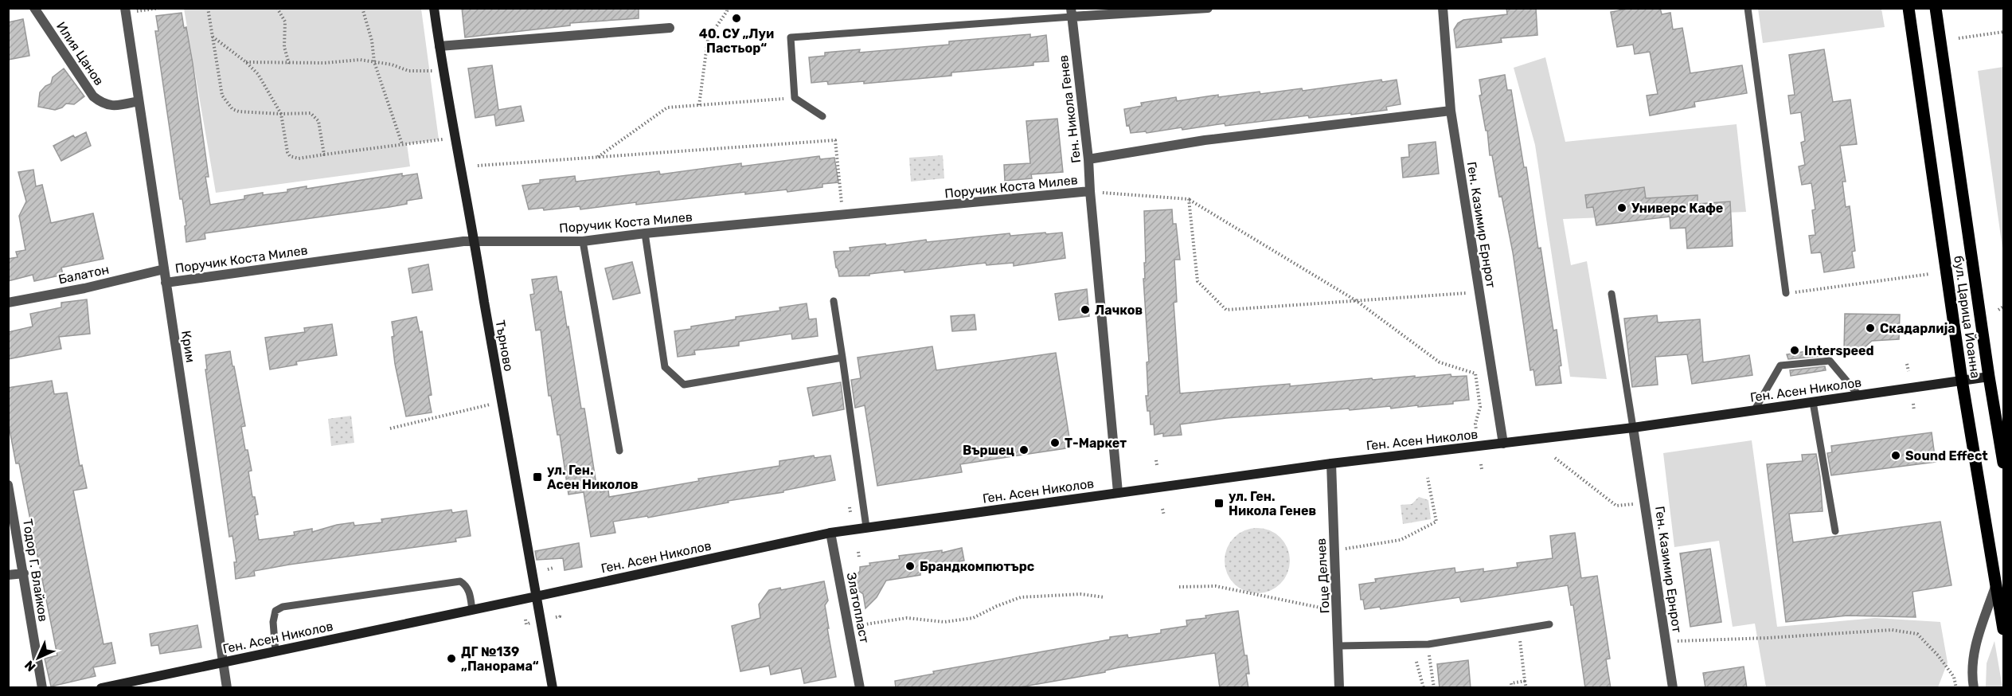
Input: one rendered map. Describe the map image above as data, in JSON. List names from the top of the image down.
{
  "streets": {
    "main road": ["бул. Царица Йоанна"],
    "street": [
      "Илия Цанов",
      "Ген. Никола Генев",
      "Поручик Коста Милев",
      "Ген. Казимир Ернрот",
      "Балатон",
      "Търново",
      "Крим",
      "Ген. Асен Николов",
      "Тодор Г. Влайков",
      "Гоце Делчев",
      "Златопласт"
    ]
  },
  "crossings": [
    ["Илия Цанов", "Крим"],
    ["Ген. Никола Генев", "Поручик Коста Милев"],
    ["Ген. Никола Генев", "Ген. Асен Николов"],
    ["Поручик Коста Милев", "Ген. Казимир Ернрот"],
    ["Поручик Коста Милев", "Търново"],
    ["Поручик Коста Милев", "Крим"],
    ["Ген. Казимир Ернрот", "Ген. Асен Николов"],
    ["Балатон", "Крим"],
    ["бул. Царица Йоанна", "Ген. Асен Николов"],
    ["Търново", "Ген. Асен Николов"],
    ["Крим", "Ген. Асен Николов"],
    ["Ген. Асен Николов", "Гоце Делчев"],
    ["Ген. Асен Николов", "Златопласт"]
  ],
  "places": {
    "other": [
      "40. СУ „Луи Пастьор“",
      "Универс Кафе",
      "Лачков",
      "Скадарлиjа",
      "Interspeed",
      "Т-Маркет",
      "Вършец",
      "Sound Effect",
      "Брандкомпютърс",
      "ДГ №139 „Панорама“"
    ],
    "transit": ["ул. Ген. Асен Николов", "ул. Ген. Никола Генев"]
  },
  "north": "bottom left"
}
